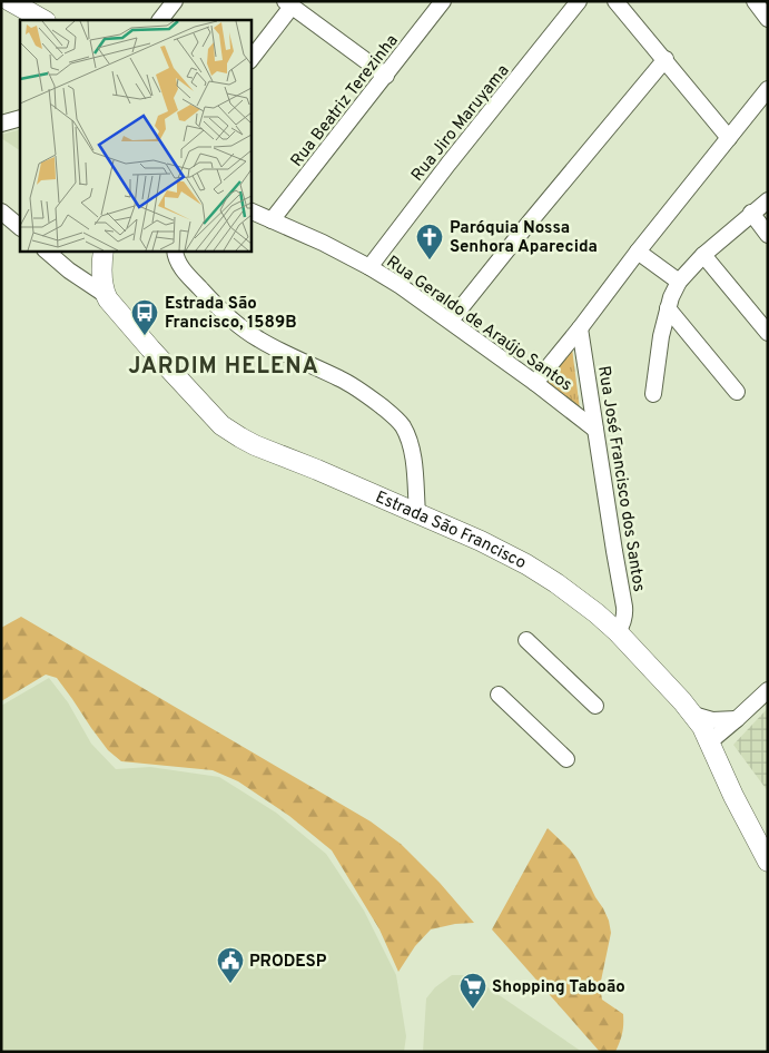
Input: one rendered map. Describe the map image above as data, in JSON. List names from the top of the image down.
{
  "streets": {
    "main road": ["Estrada São Francisco"],
    "street": [
      "Rua Beatriz Terezinha",
      "Rua Jiro Maruyama",
      "Rua Geraldo de Araújo Santos",
      "Rua José Francisco dos Santos"
    ]
  },
  "crossings": [
    ["Rua Beatriz Terezinha", "Rua Geraldo de Araújo Santos"],
    ["Rua Jiro Maruyama", "Rua Geraldo de Araújo Santos"],
    ["Rua Geraldo de Araújo Santos", "Rua José Francisco dos Santos"],
    ["Rua José Francisco dos Santos", "Estrada São Francisco"]
  ],
  "districts": ["JARDIM HELENA"],
  "places": {
    "church": ["Paróquia Nossa Senhora Aparecida"],
    "bus stop": ["Estrada São Francisco, 1589B"],
    "public building": ["PRODESP"],
    "supermarket": ["Shopping Taboão"]
  }
}
